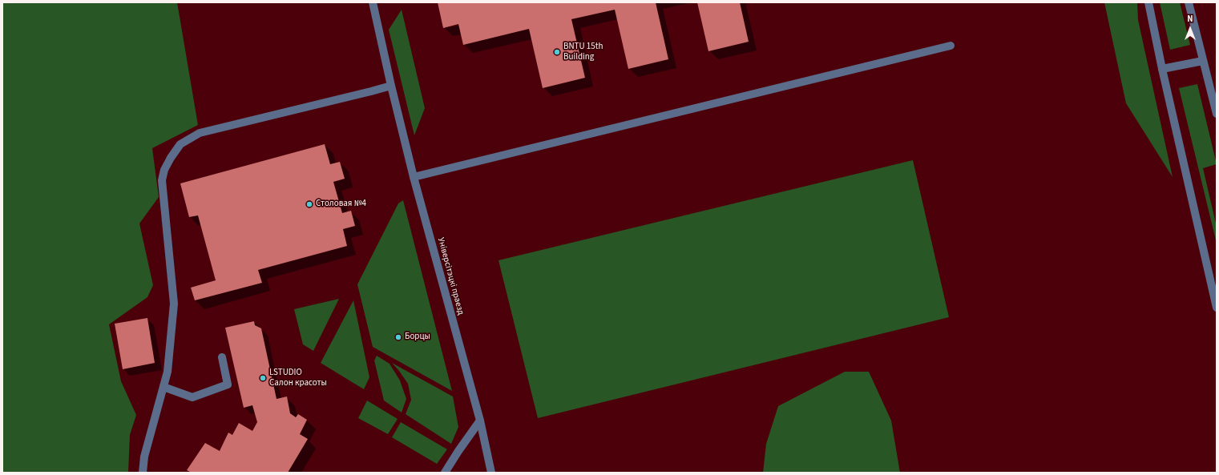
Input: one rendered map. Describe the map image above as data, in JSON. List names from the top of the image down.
{
  "streets": {
    "street": ["Універсітэцкі праезд"]
  },
  "places": [
    "BNTU 15th Building",
    "Столовая №4",
    "Борцы",
    "LSTUDIO Салон красоты"
  ],
  "north": "top"
}
